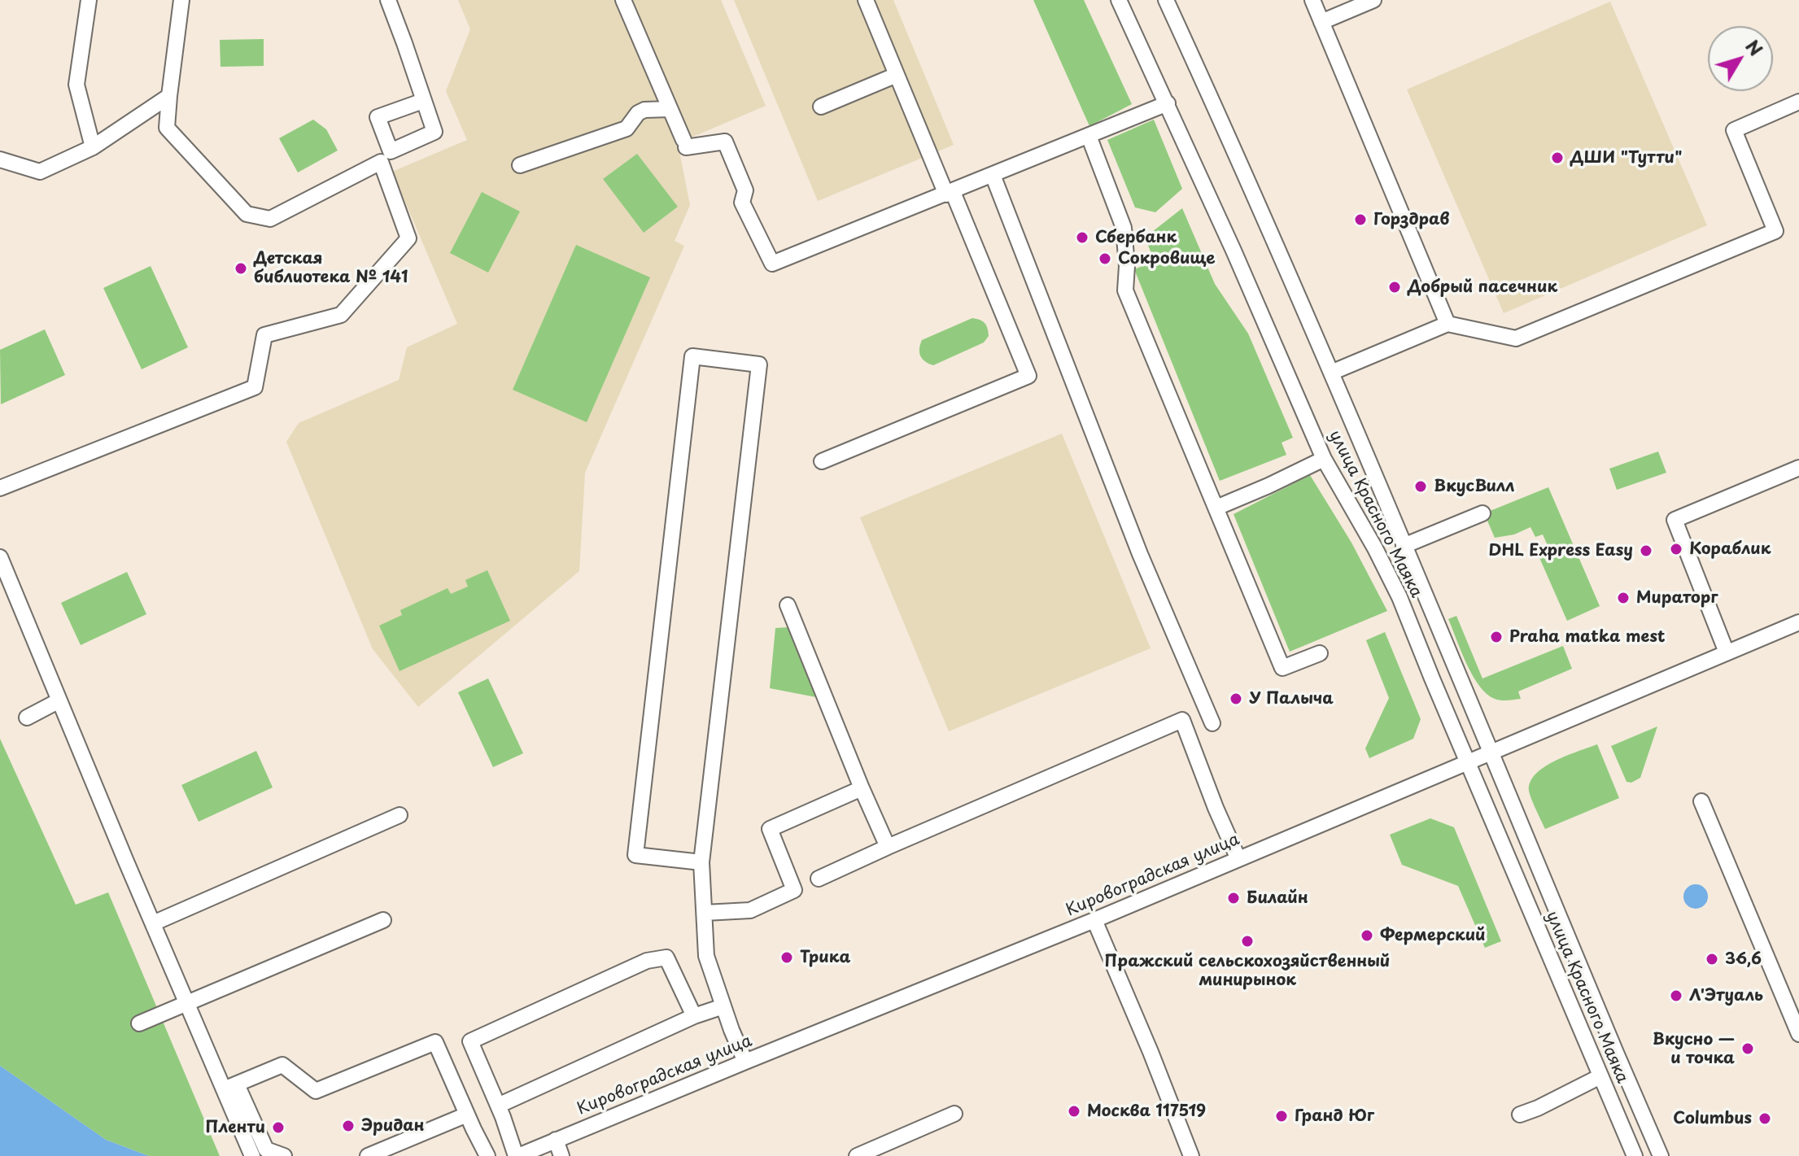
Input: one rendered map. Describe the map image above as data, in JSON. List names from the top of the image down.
{
  "streets": {
    "street": ["улица Красного Маяка", "Кировоградская улица"]
  },
  "crossings": [
    ["улица Красного Маяка", "Кировоградская улица"]
  ],
  "places": [
    "ДШИ \"Тутти\"",
    "Горздрав",
    "Сбербанк",
    "Сокровище",
    "Детская библиотека № 141",
    "Добрый пасечник",
    "ВкусВилл",
    "Кораблик",
    "DHL Express Easy",
    "Мираторг",
    "Praha matka mest",
    "У Палыча",
    "Билайн",
    "Фермерский",
    "Пражский сельскохозяйственный минирынок",
    "Трика",
    "36,6",
    "Л'Этуаль",
    "Вкусно — и точка",
    "Москва 117519",
    "Гранд Юг",
    "Columbus",
    "Эридан",
    "Пленти"
  ],
  "north": "top right"
}
